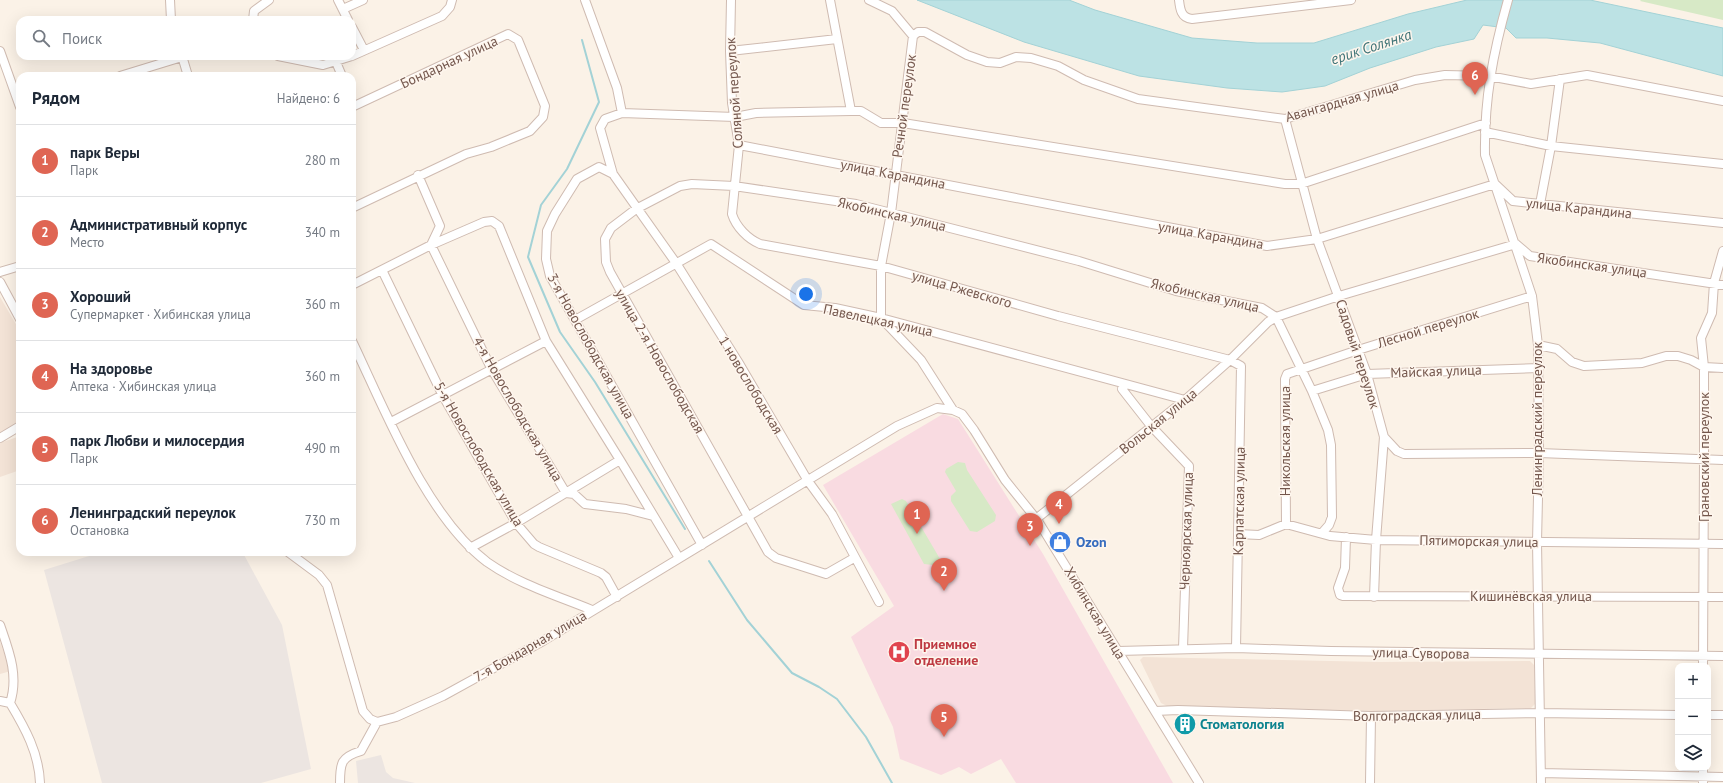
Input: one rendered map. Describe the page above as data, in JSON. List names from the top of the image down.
{
  "streets": {
    "street": [
      "Бондарная улица",
      "Соляной переулок",
      "Авангардная улица",
      "Речной переулок",
      "улица Карандина",
      "Якобинская улица",
      "улица Ржевского",
      "Павелецкая улица",
      "Лесной переулок",
      "3-я Новослободская улица",
      "Садовый переулок",
      "улица 2-я Новослободская",
      "Майская улица",
      "1 новослободская",
      "4-я Новослободская улица",
      "Ленинградский переулок",
      "Вольская улица",
      "Никольская улица",
      "5-я Новослободская улица",
      "Грановский переулок",
      "Карпатская улица",
      "Черноярская улица",
      "Пятиморская улица",
      "Кишинёвская улица",
      "Хибинская улица",
      "7-я Бондарная улица",
      "улица Суворова",
      "Волгоградская улица"
    ]
  },
  "crossings": [
    ["Соляной переулок", "улица Карандина"],
    ["Соляной переулок", "Якобинская улица"],
    ["Соляной переулок", "улица Ржевского"],
    ["Авангардная улица", "Речной переулок"],
    ["Авангардная улица", "Садовый переулок"],
    ["Авангардная улица", "Ленинградский переулок"],
    ["Речной переулок", "улица Карандина"],
    ["Речной переулок", "Якобинская улица"],
    ["Речной переулок", "улица Ржевского"],
    ["Речной переулок", "Павелецкая улица"],
    ["Речной переулок", "Хибинская улица"],
    ["улица Карандина", "Садовый переулок"],
    ["улица Карандина", "Ленинградский переулок"],
    ["Якобинская улица", "улица Ржевского"],
    ["Якобинская улица", "Садовый переулок"],
    ["Якобинская улица", "улица 2-я Новослободская"],
    ["Якобинская улица", "1 новослободская"],
    ["Якобинская улица", "Ленинградский переулок"],
    ["Якобинская улица", "Вольская улица"],
    ["Якобинская улица", "Грановский переулок"],
    ["улица Ржевского", "Вольская улица"],
    ["улица Ржевского", "Карпатская улица"],
    ["Павелецкая улица", "3-я Новослободская улица"],
    ["Павелецкая улица", "улица 2-я Новослободская"],
    ["Павелецкая улица", "1 новослободская"],
    ["Павелецкая улица", "Вольская улица"],
    ["Павелецкая улица", "Хибинская улица"],
    ["Лесной переулок", "Садовый переулок"],
    ["Лесной переулок", "Ленинградский переулок"],
    ["Лесной переулок", "Никольская улица"],
    ["3-я Новослободская улица", "1 новослободская"],
    ["3-я Новослободская улица", "7-я Бондарная улица"],
    ["Садовый переулок", "Майская улица"],
    ["Садовый переулок", "Пятиморская улица"],
    ["Садовый переулок", "Кишинёвская улица"],
    ["улица 2-я Новослободская", "1 новослободская"],
    ["улица 2-я Новослободская", "7-я Бондарная улица"],
    ["Майская улица", "Ленинградский переулок"],
    ["1 новослободская", "7-я Бондарная улица"],
    ["Ленинградский переулок", "Пятиморская улица"],
    ["Ленинградский переулок", "Кишинёвская улица"],
    ["Ленинградский переулок", "улица Суворова"],
    ["Ленинградский переулок", "Волгоградская улица"],
    ["Вольская улица", "Карпатская улица"],
    ["Вольская улица", "Черноярская улица"],
    ["Вольская улица", "Хибинская улица"],
    ["Никольская улица", "Пятиморская улица"],
    ["5-я Новослободская улица", "7-я Бондарная улица"],
    ["Грановский переулок", "Пятиморская улица"],
    ["Грановский переулок", "Кишинёвская улица"],
    ["Грановский переулок", "улица Суворова"],
    ["Карпатская улица", "улица Суворова"],
    ["Черноярская улица", "улица Суворова"],
    ["Пятиморская улица", "Кишинёвская улица"],
    ["Хибинская улица", "7-я Бондарная улица"],
    ["Хибинская улица", "улица Суворова"],
    ["Хибинская улица", "Волгоградская улица"]
  ],
  "water": ["ерик Солянка"],
  "places": {
    "shop": ["Ozon"],
    "hospital": ["Приемное отделение"],
    "building": ["Стоматология"]
  },
  "page": {
    "search": "Поиск",
    "pins": [
      "6",
      "4",
      "1",
      "3",
      "2",
      "5"
    ],
    "heading": ["Рядом", "Найдено: 6"],
    "list": [
      {
        "mark": "1",
        "name": "парк Веры",
        "note": "Парк",
        "value": "280 m"
      },
      {
        "mark": "2",
        "name": "Административный корпус",
        "note": "Место",
        "value": "340 m"
      },
      {
        "mark": "3",
        "name": "Хороший",
        "note": "Супермаркет · Хибинская улица",
        "value": "360 m"
      },
      {
        "mark": "4",
        "name": "На здоровье",
        "note": "Аптека · Хибинская улица",
        "value": "360 m"
      },
      {
        "mark": "5",
        "name": "парк Любви и милосердия",
        "note": "Парк",
        "value": "490 m"
      },
      {
        "mark": "6",
        "name": "Ленинградский переулок",
        "note": "Остановка",
        "value": "730 m"
      }
    ],
    "map_buttons": ["+", "−"]
  }
}
